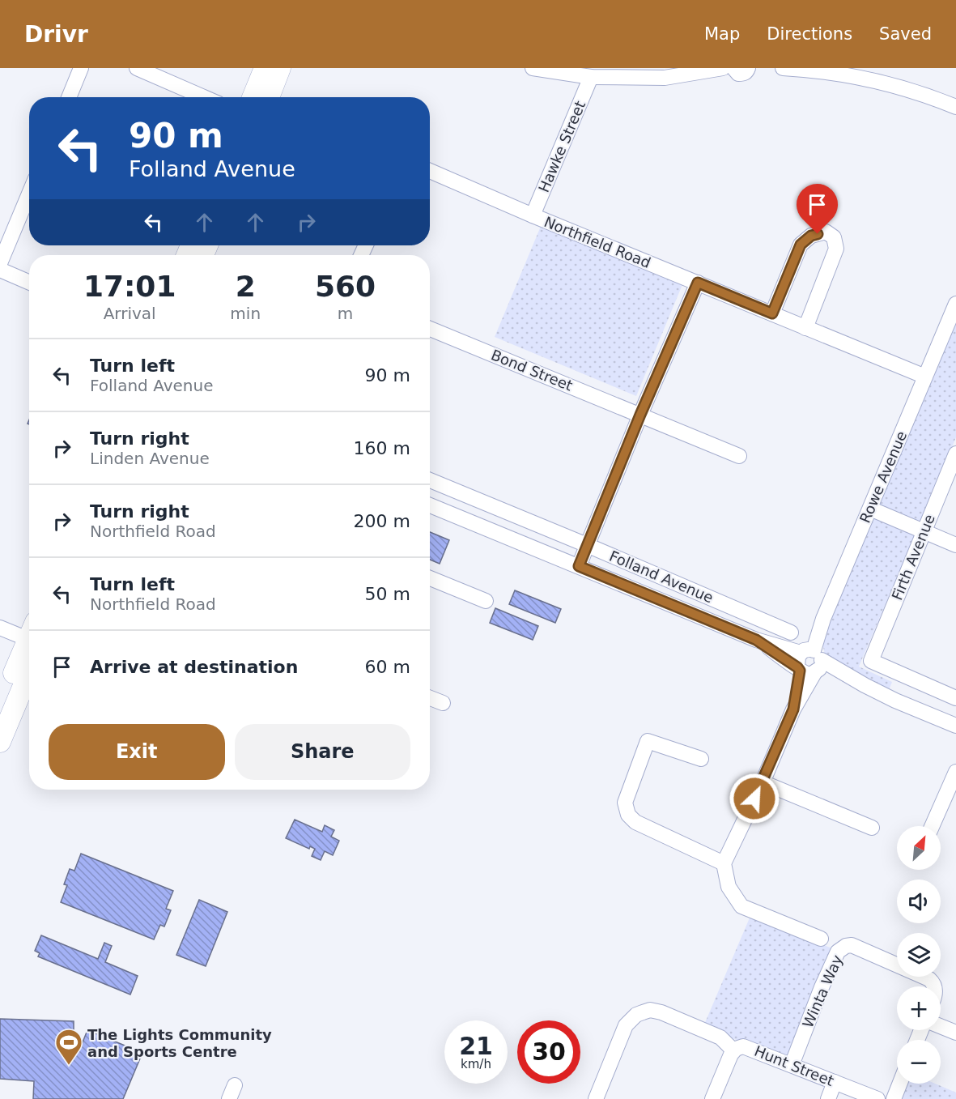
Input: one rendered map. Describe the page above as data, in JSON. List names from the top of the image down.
{
  "streets": {
    "street": [
      "Hawke Street",
      "Northfield Road",
      "Bond Street",
      "Rowe Avenue",
      "Firth Avenue",
      "Folland Avenue",
      "Winta Way",
      "Hunt Street"
    ]
  },
  "crossings": [
    ["Hawke Street", "Northfield Road"],
    ["Northfield Road", "Rowe Avenue"],
    ["Rowe Avenue", "Folland Avenue"],
    ["Winta Way", "Hunt Street"]
  ],
  "places": {
    "sports": ["The Lights Community and Sports Centre"]
  },
  "north": "top right",
  "page": {
    "header": "Drivr",
    "nav": ["Map", "Directions", "Saved"],
    "turn": ["90 m", "Folland Avenue"],
    "eta": [
      "17:01",
      "Arrival",
      "2",
      "min",
      "560",
      "m"
    ],
    "list": [
      {
        "name": "Turn left",
        "note": "Folland Avenue",
        "value": "90 m"
      },
      {
        "name": "Turn right",
        "note": "Linden Avenue",
        "value": "160 m"
      },
      {
        "name": "Turn right",
        "note": "Northfield Road",
        "value": "200 m"
      },
      {
        "name": "Turn left",
        "note": "Northfield Road",
        "value": "50 m"
      },
      {
        "name": "Arrive at destination",
        "value": "60 m"
      }
    ],
    "buttons": ["Exit", "Share"],
    "map_buttons": ["+", "−"],
    "speed": "21 km/h",
    "limit": "30"
  }
}
